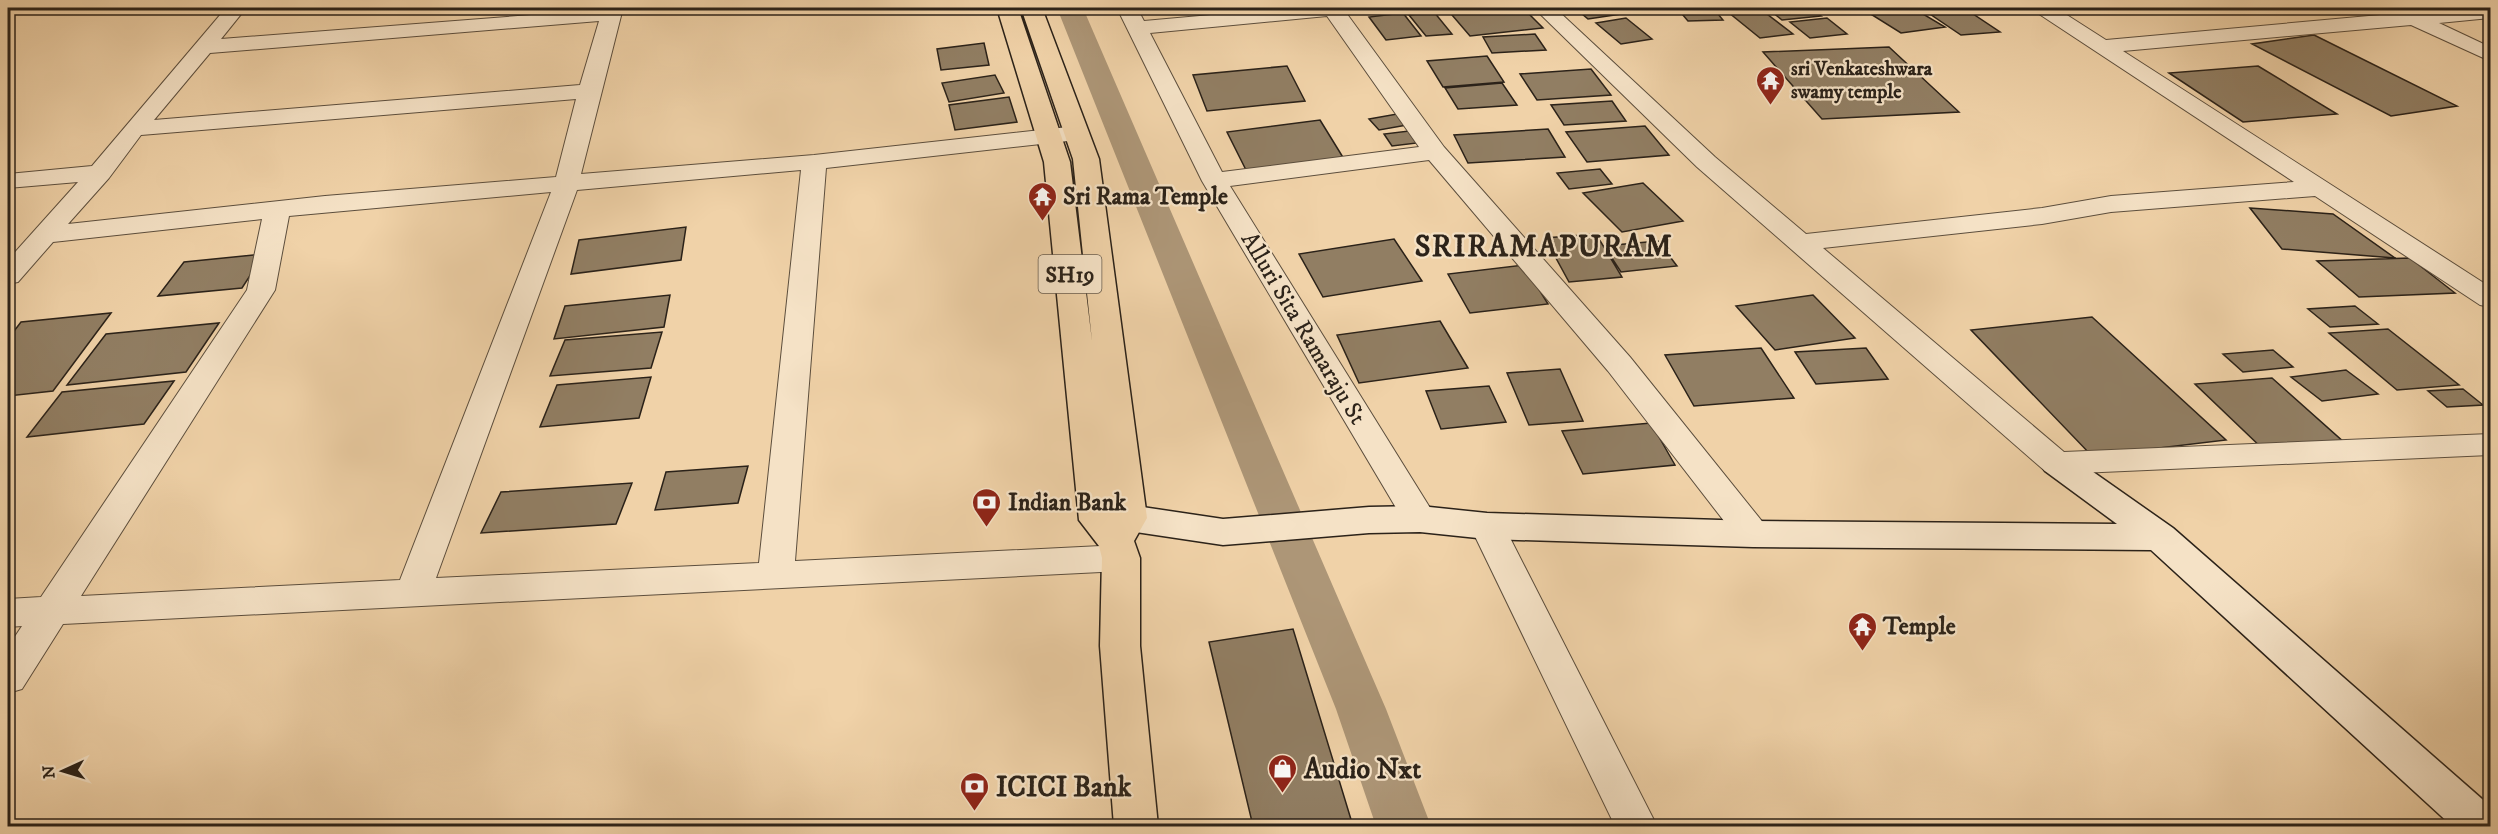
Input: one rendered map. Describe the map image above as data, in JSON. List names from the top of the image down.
{
  "streets": {
    "main road": ["SH19"],
    "street": ["Alluri Sita Ramaraju St"]
  },
  "districts": ["SRIRAMAPURAM"],
  "places": {
    "temple": ["sri Venkateshwara swamy temple", "Sri Rama Temple", "Temple"],
    "bank": ["Indian Bank", "ICICI Bank"],
    "shop": ["Audio Nxt"]
  },
  "north": "left"
}
